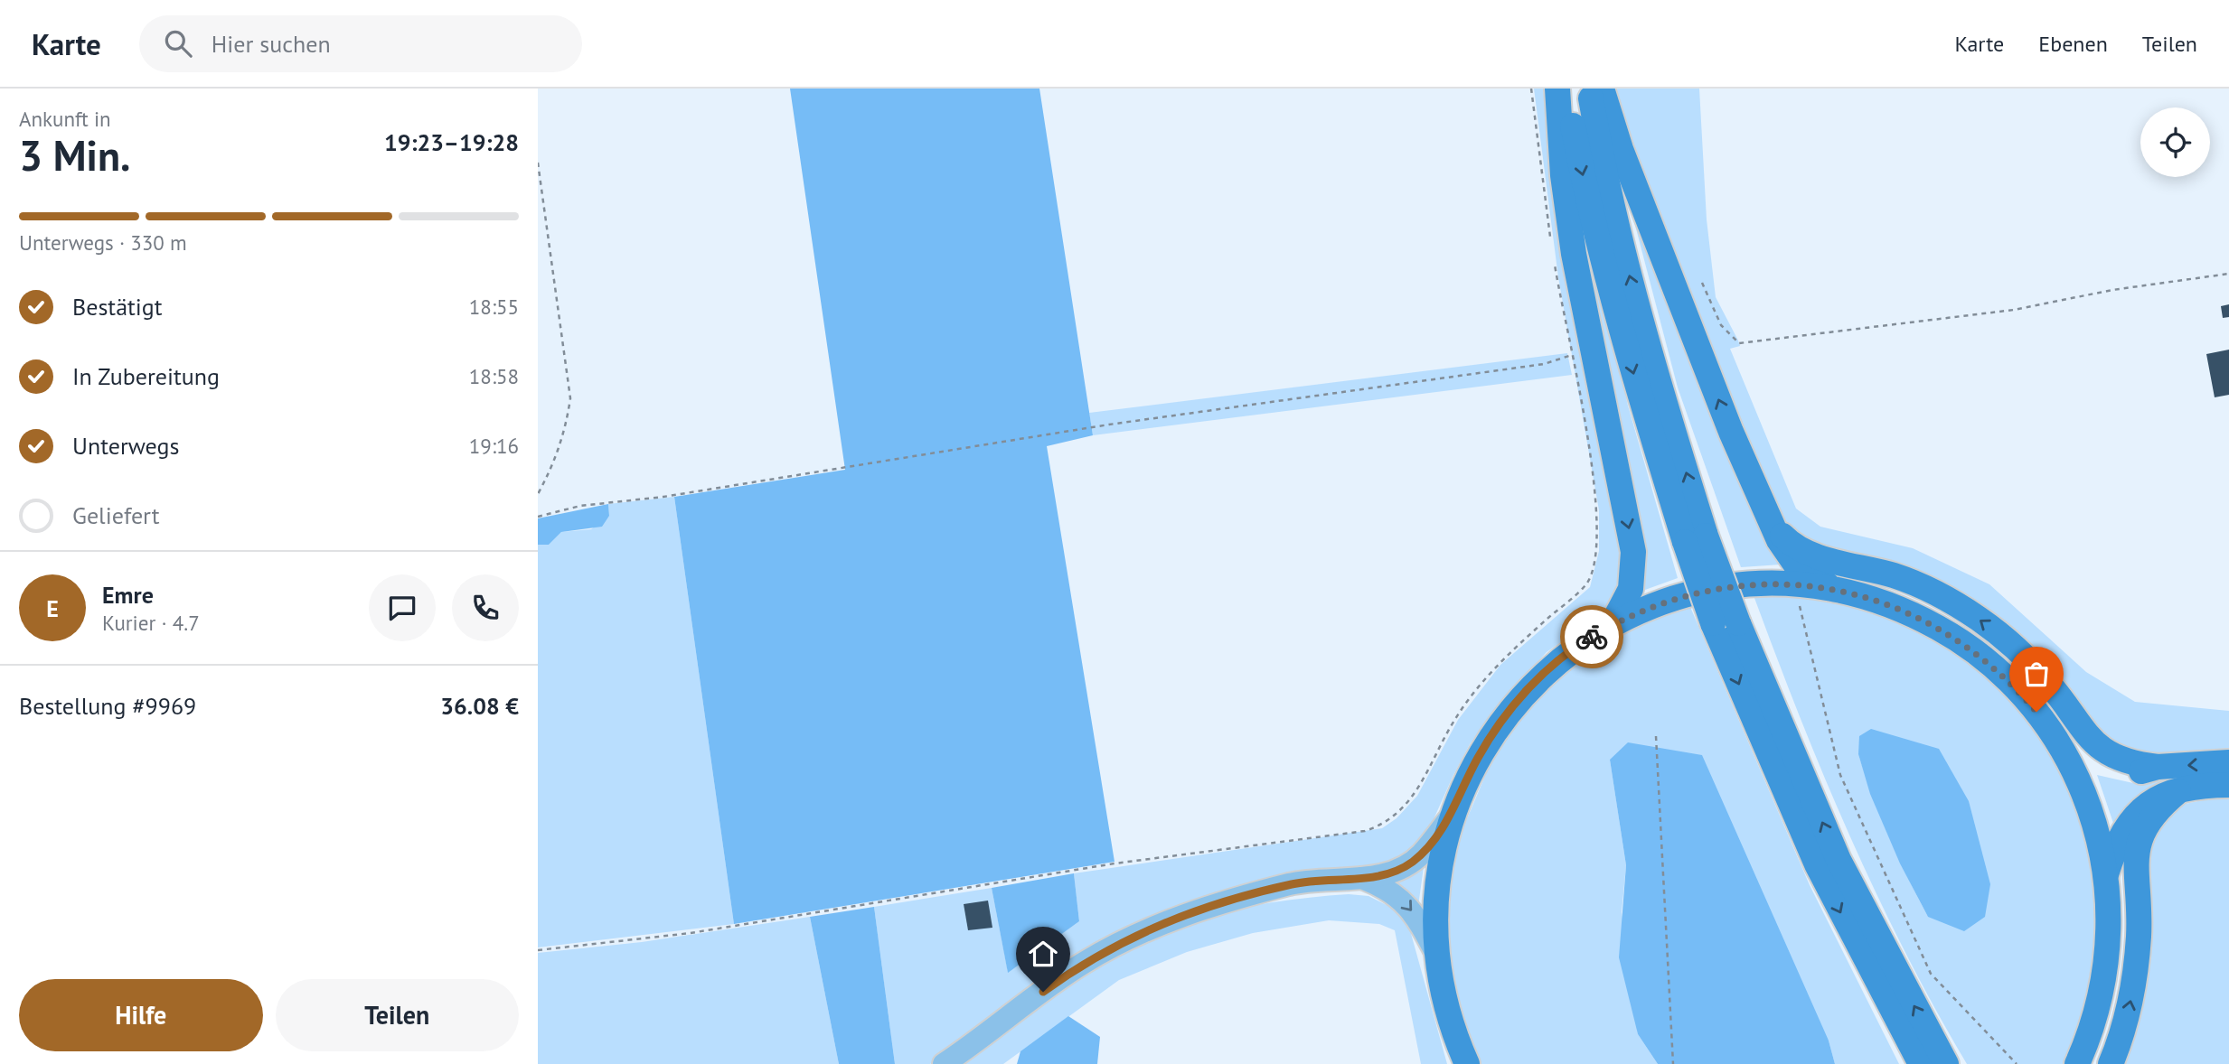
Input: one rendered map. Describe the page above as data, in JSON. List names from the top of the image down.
{
  "page": {
    "header": "Karte",
    "search": "Hier suchen",
    "nav": ["Karte", "Ebenen", "Teilen"],
    "heading": ["3 Min.", "Ankunft in", "19:23–19:28"],
    "panel": [
      "Emre",
      "Kurier · 4.7",
      "Bestellung #9969",
      "36.08 €"
    ],
    "bar": "Unterwegs · 330 m",
    "list": [
      ["Bestätigt", "18:55"],
      ["In Zubereitung", "18:58"],
      ["Unterwegs", "19:16"],
      "Geliefert"
    ],
    "round": "E",
    "buttons": ["Hilfe", "Teilen"]
  }
}
